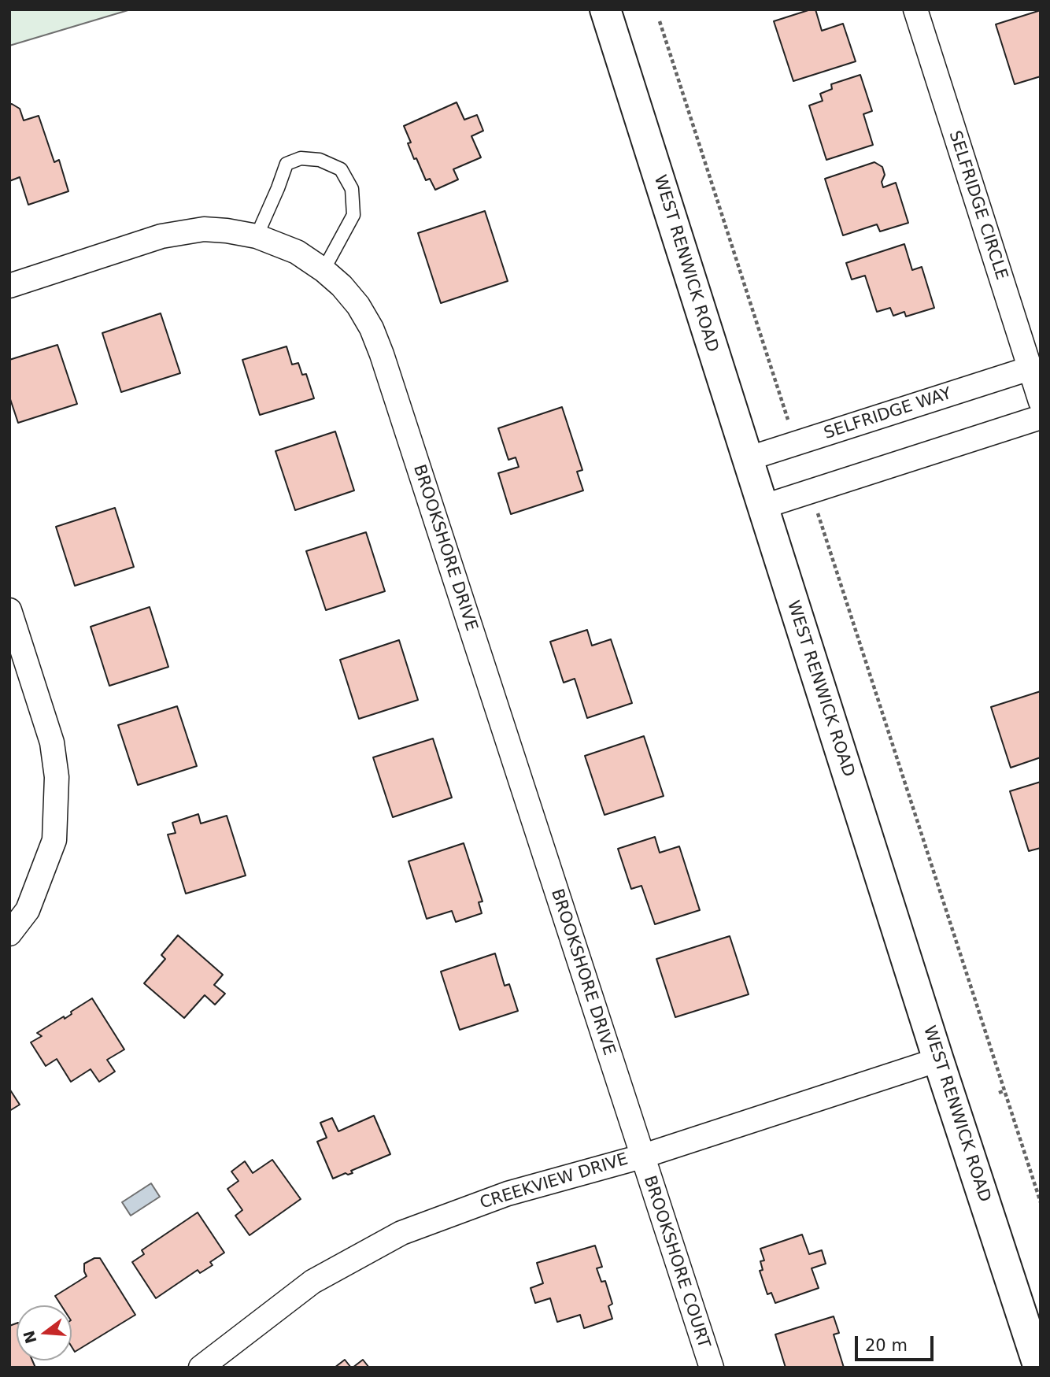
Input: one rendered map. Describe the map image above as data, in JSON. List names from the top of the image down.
{
  "streets": {
    "street": [
      "SELFRIDGE CIRCLE",
      "WEST RENWICK ROAD",
      "SELFRIDGE WAY",
      "BROOKSHORE DRIVE",
      "CREEKVIEW DRIVE",
      "BROOKSHORE COURT"
    ]
  },
  "crossings": [
    ["SELFRIDGE CIRCLE", "SELFRIDGE WAY"],
    ["WEST RENWICK ROAD", "SELFRIDGE WAY"],
    ["WEST RENWICK ROAD", "CREEKVIEW DRIVE"],
    ["BROOKSHORE DRIVE", "CREEKVIEW DRIVE"],
    ["BROOKSHORE DRIVE", "BROOKSHORE COURT"],
    ["CREEKVIEW DRIVE", "BROOKSHORE COURT"]
  ],
  "scale_bar": "20 m",
  "north": "left"
}
